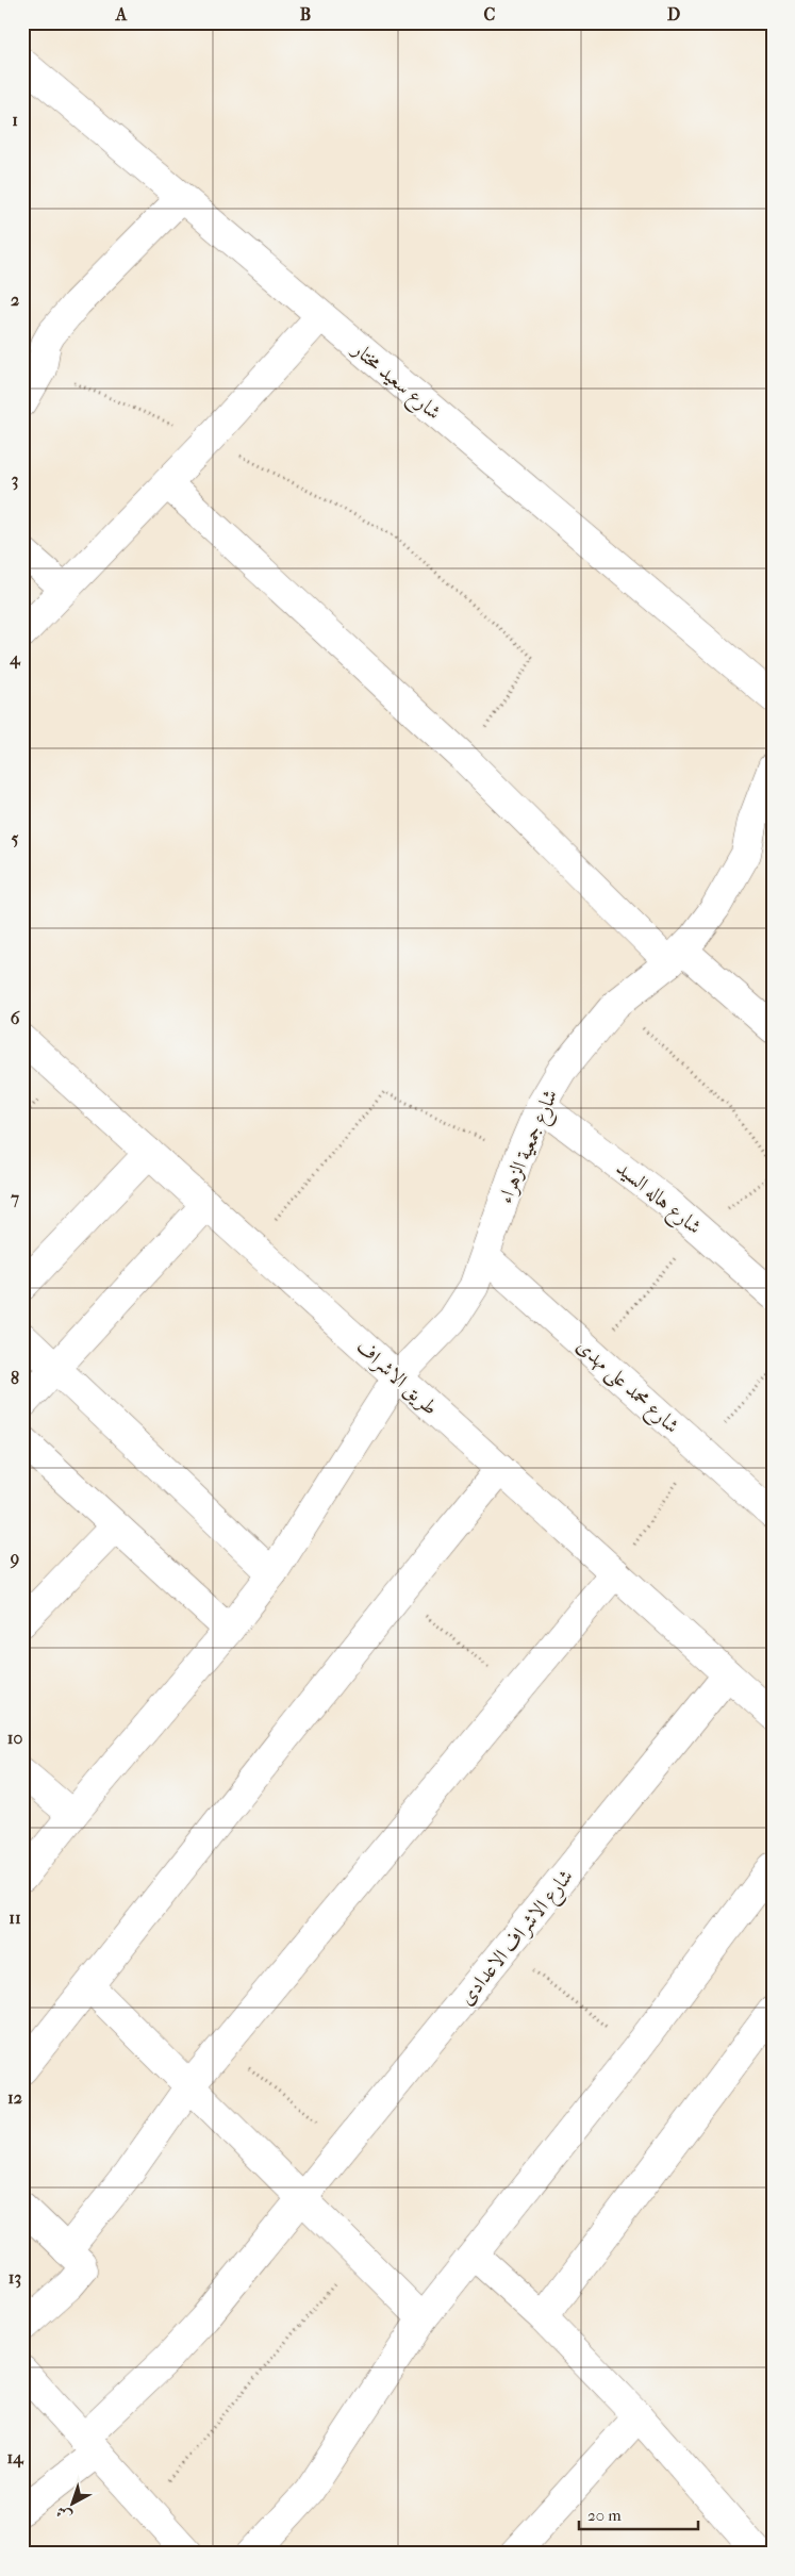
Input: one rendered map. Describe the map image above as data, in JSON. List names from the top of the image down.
{
  "streets": {
    "street": [
      "شارع سعيد مختار",
      "شارع جمعية الزهراء",
      "شارع هاله السيد",
      "طريق الاشراف",
      "شارع محمد على مهدى",
      "شارع الاشراف الاعدادى"
    ]
  },
  "crossings": [
    ["شارع جمعية الزهراء", "شارع هاله السيد"],
    ["شارع جمعية الزهراء", "طريق الاشراف"],
    ["شارع جمعية الزهراء", "شارع محمد على مهدى"],
    ["طريق الاشراف", "شارع الاشراف الاعدادى"]
  ],
  "scale_bar": "20 m",
  "north": "bottom left",
  "grid": {
    "columns": [
      "A",
      "B",
      "C",
      "D"
    ],
    "rows": [
      "1",
      "2",
      "3",
      "4",
      "5",
      "6",
      "7",
      "8",
      "9",
      "10",
      "11",
      "12",
      "13",
      "14"
    ]
  }
}
